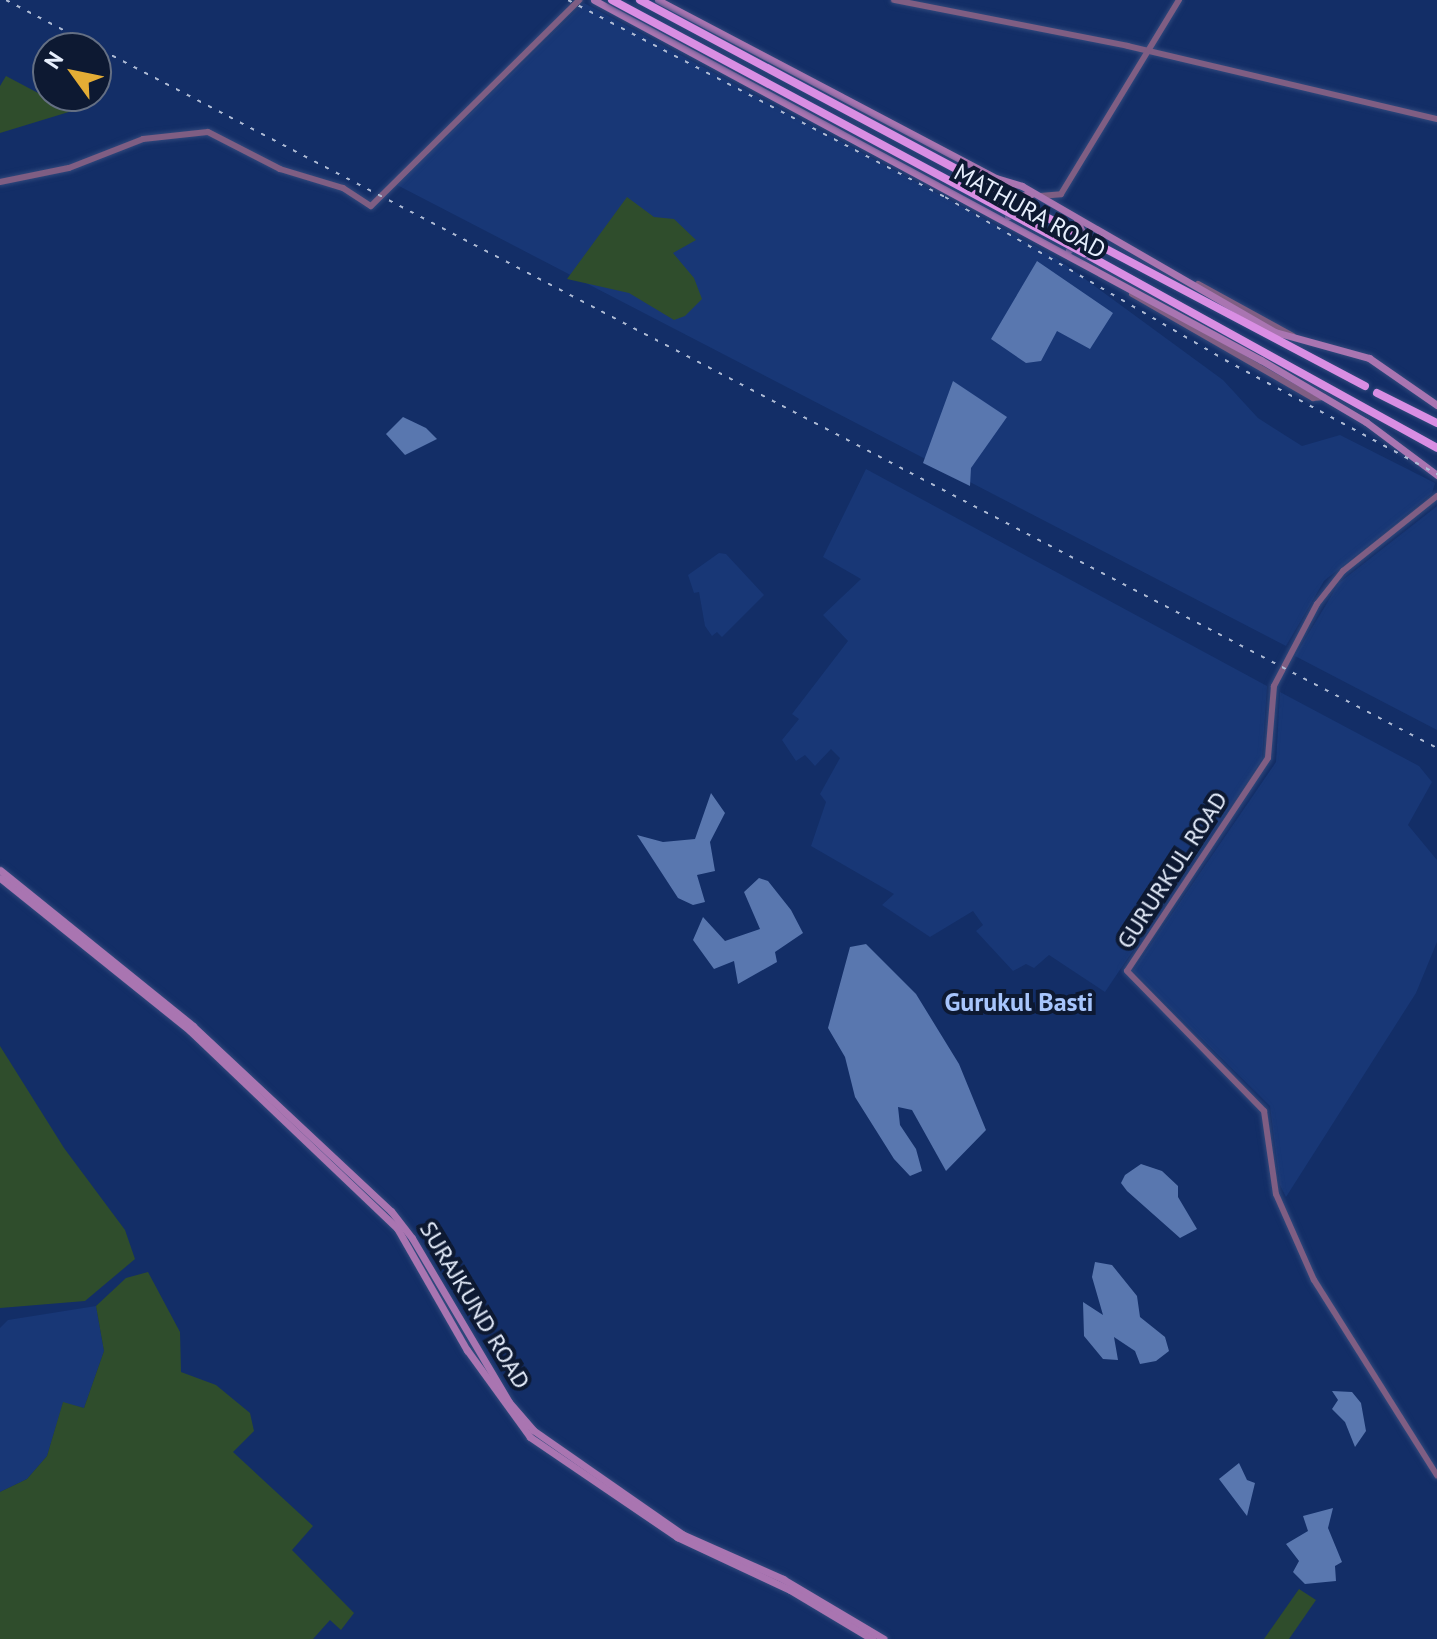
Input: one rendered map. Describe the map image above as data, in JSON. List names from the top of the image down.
{
  "streets": {
    "highway": ["MATHURA ROAD"],
    "main road": ["SURAJKUND ROAD"],
    "street": ["GURURKUL ROAD"]
  },
  "districts": ["Gurukul Basti"],
  "north": "top left"
}
